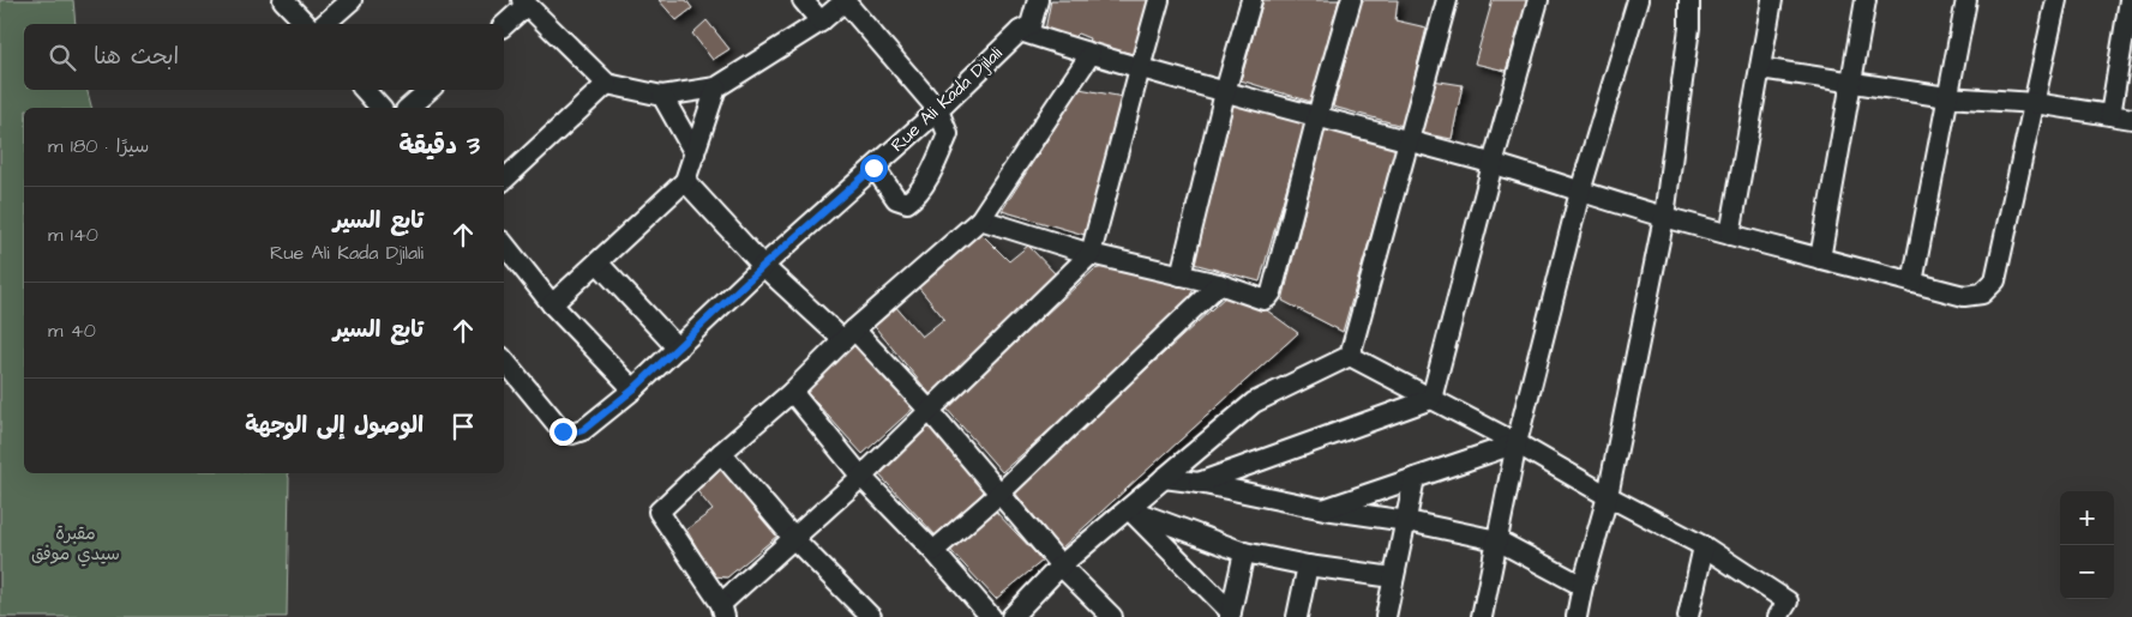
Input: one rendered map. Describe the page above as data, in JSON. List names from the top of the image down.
{
  "streets": {
    "street": ["Rue Ali Kada Djilali"]
  },
  "parks": ["مقبرة سيدي موفق"],
  "page": {
    "search": "ابحث هنا",
    "heading": ["3 دقيقة", "سيرًا · 180 m"],
    "list": [
      ["تابع السير", "Rue Ali Kada Djilali", "140 m"],
      ["تابع السير", "40 m"],
      "الوصول إلى الوجهة"
    ],
    "map_buttons": ["+", "−"]
  }
}
